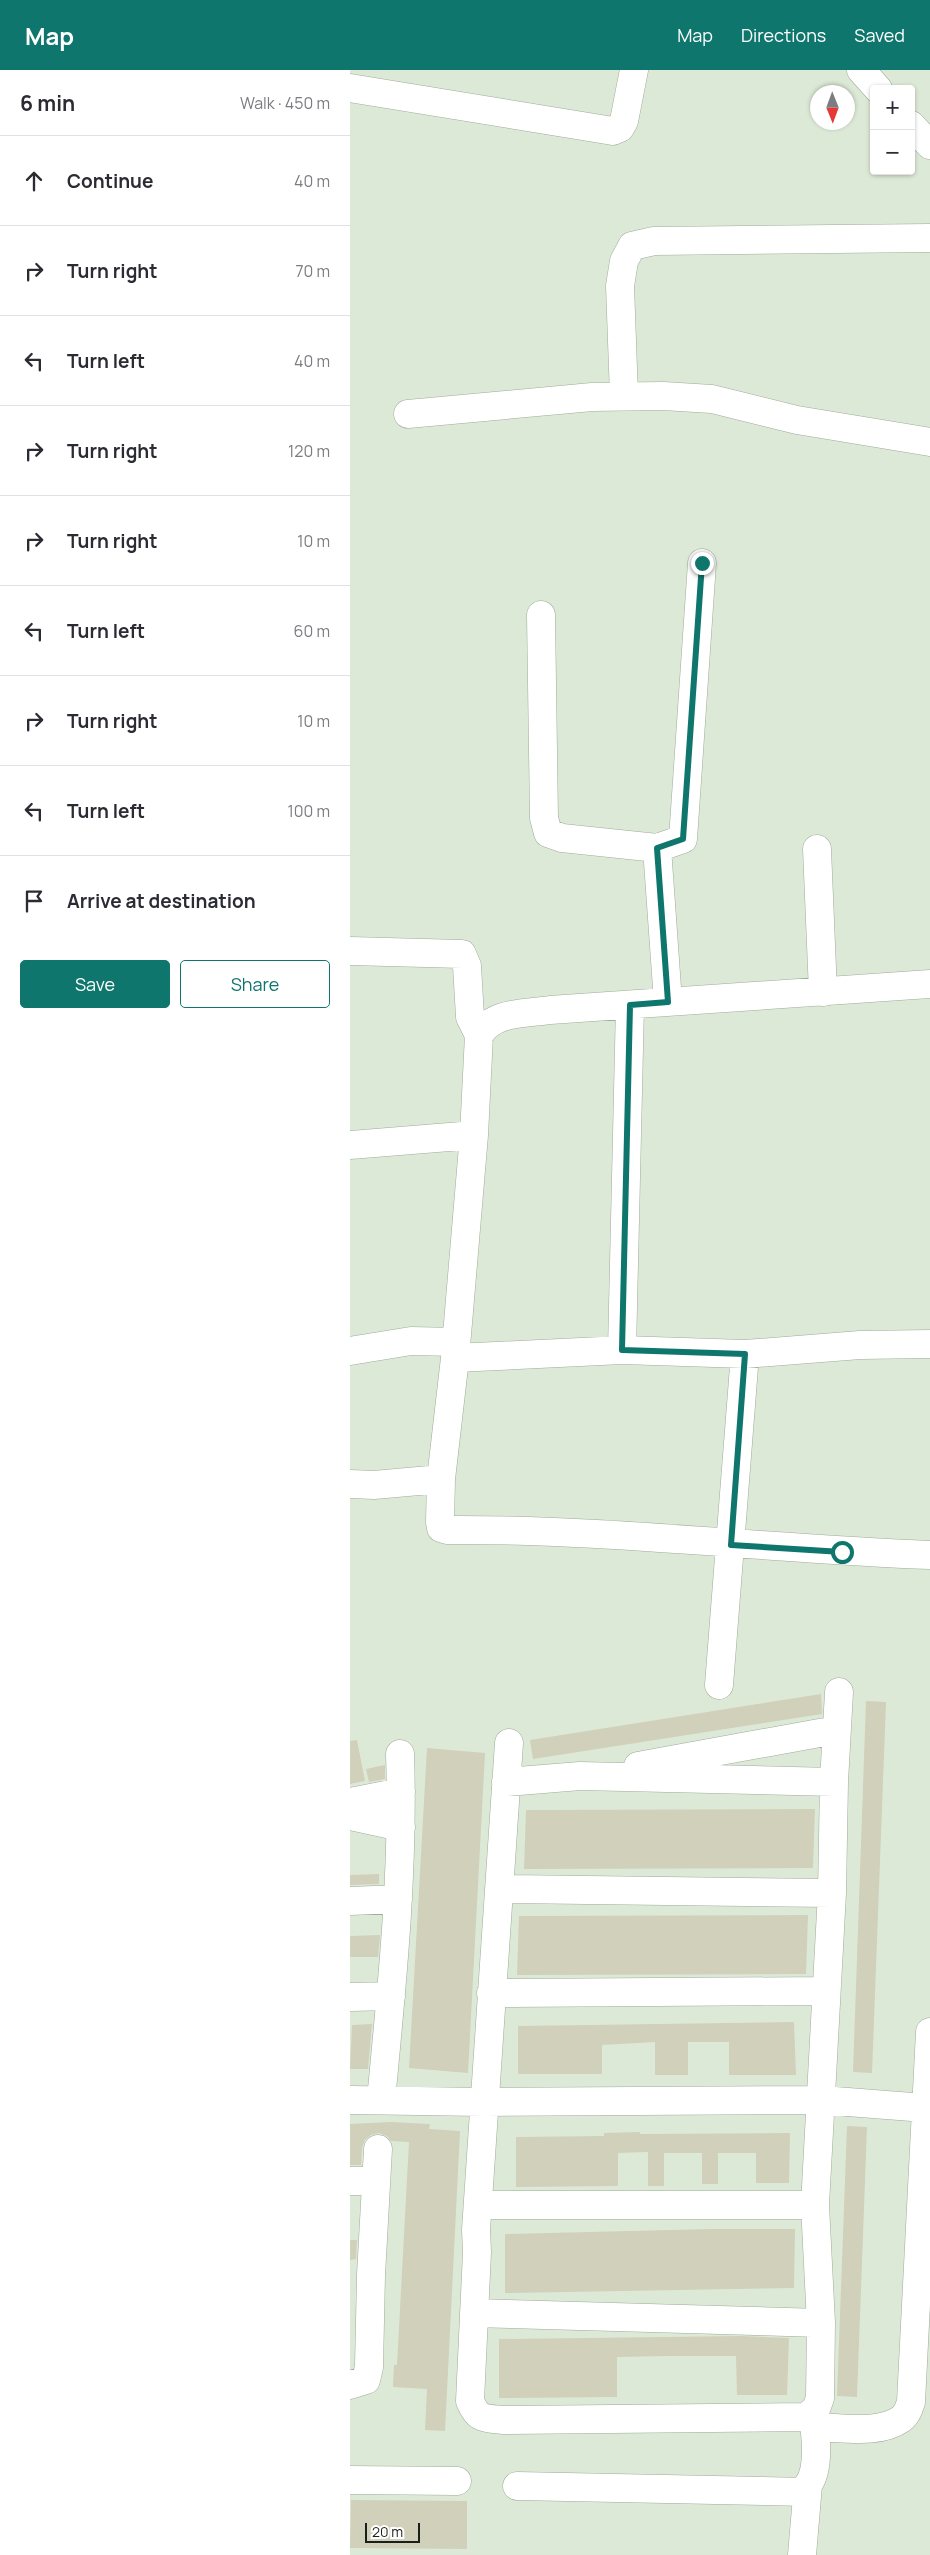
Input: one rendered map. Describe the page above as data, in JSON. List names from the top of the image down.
{
  "scale_bar": "20 m",
  "north": "bottom",
  "page": {
    "header": "Map",
    "nav": ["Map", "Directions", "Saved"],
    "heading": ["6 min", "Walk · 450 m"],
    "map_buttons": ["+", "−"],
    "list": [
      ["Continue", "40 m"],
      ["Turn right", "70 m"],
      ["Turn left", "40 m"],
      ["Turn right", "120 m"],
      ["Turn right", "10 m"],
      ["Turn left", "60 m"],
      ["Turn right", "10 m"],
      ["Turn left", "100 m"],
      "Arrive at destination"
    ],
    "buttons": ["Save", "Share"],
    "scale": "20 m"
  }
}
